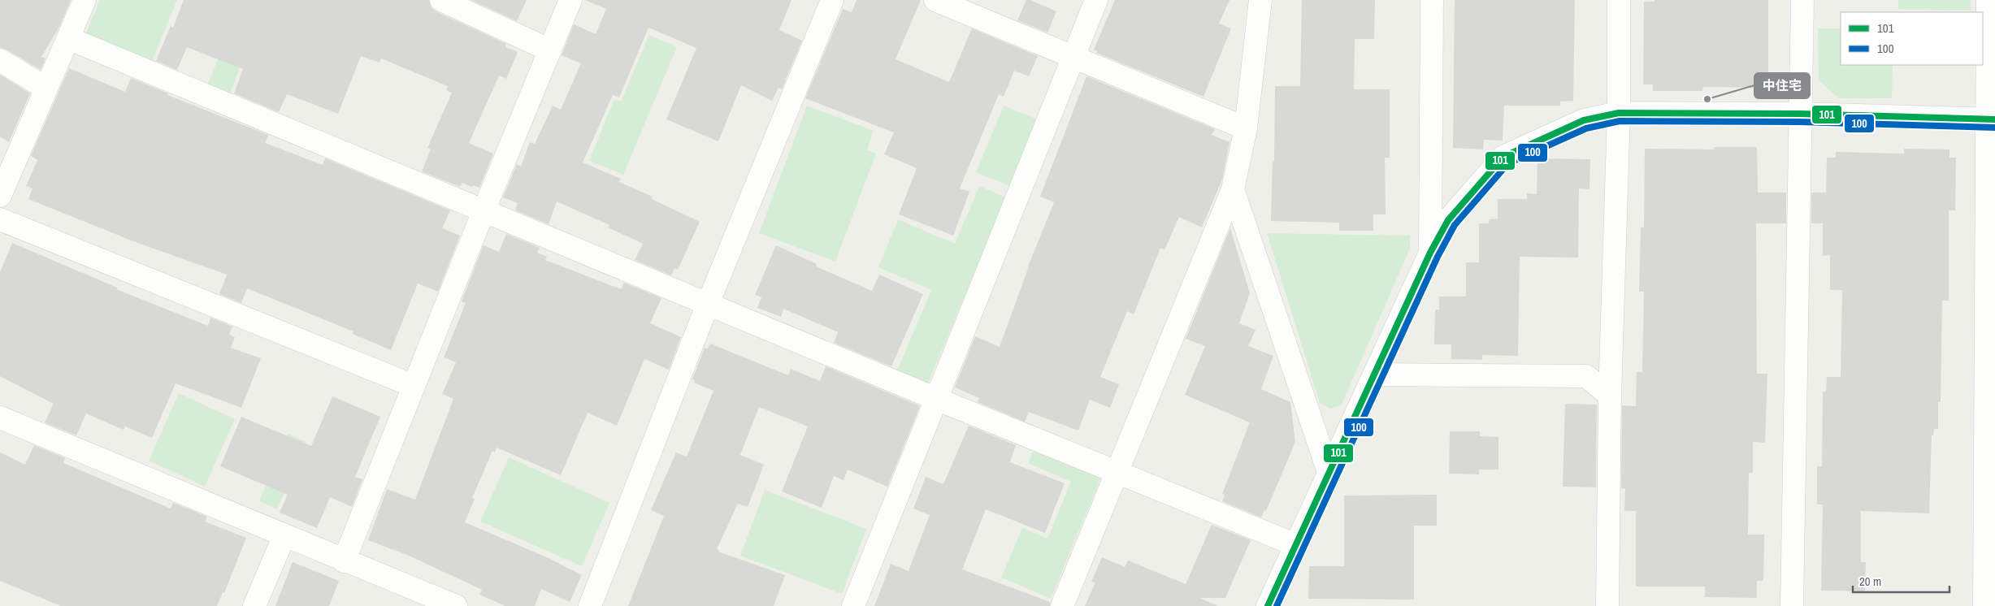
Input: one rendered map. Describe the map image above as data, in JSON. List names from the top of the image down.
{
  "places": ["中住宅"],
  "lines": ["transit line 101", "transit line 100"],
  "legend": ["101", "100"],
  "scale_bar": "20 m"
}
